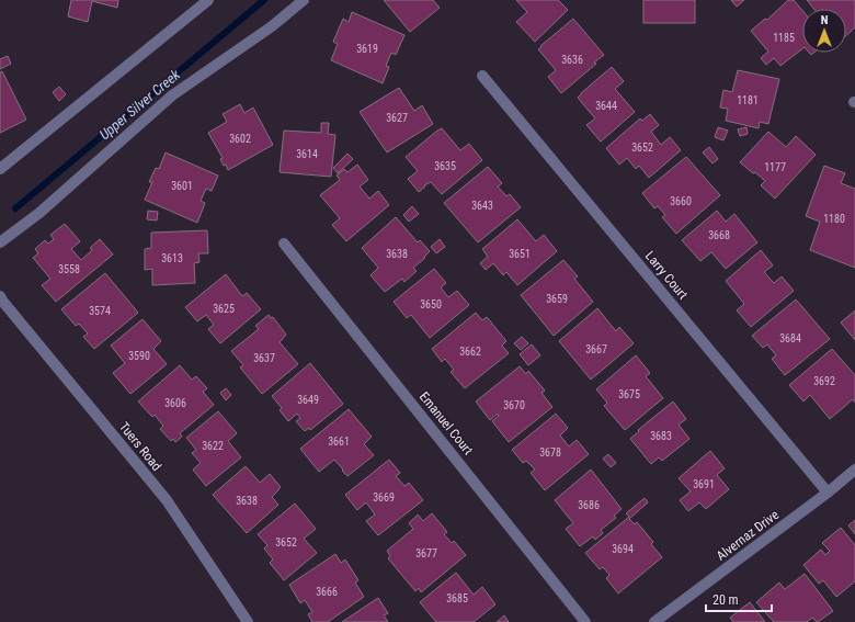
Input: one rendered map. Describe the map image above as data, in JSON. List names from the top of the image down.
{
  "streets": {
    "street": [
      "Larry Court",
      "Emanuel Court",
      "Tuers Road",
      "Alvernaz Drive"
    ]
  },
  "crossings": [
    ["Larry Court", "Alvernaz Drive"]
  ],
  "water": ["Upper Silver Creek"],
  "house_numbers": [
    "1185",
    "3619",
    "3636",
    "1181",
    "3644",
    "3627",
    "3602",
    "3652",
    "3614",
    "3635",
    "1177",
    "3601",
    "3660",
    "3643",
    "1180",
    "3668",
    "3638",
    "3651",
    "3613",
    "3558",
    "3659",
    "3650",
    "3625",
    "3574",
    "3684",
    "3667",
    "3662",
    "3590",
    "3637",
    "3692",
    "3675",
    "3649",
    "3606",
    "3670",
    "3683",
    "3661",
    "3622",
    "3678",
    "3691",
    "3669",
    "3638",
    "3686",
    "3652",
    "3694",
    "3677",
    "3666",
    "3685"
  ],
  "scale_bar": "20 m",
  "north": "top"
}
